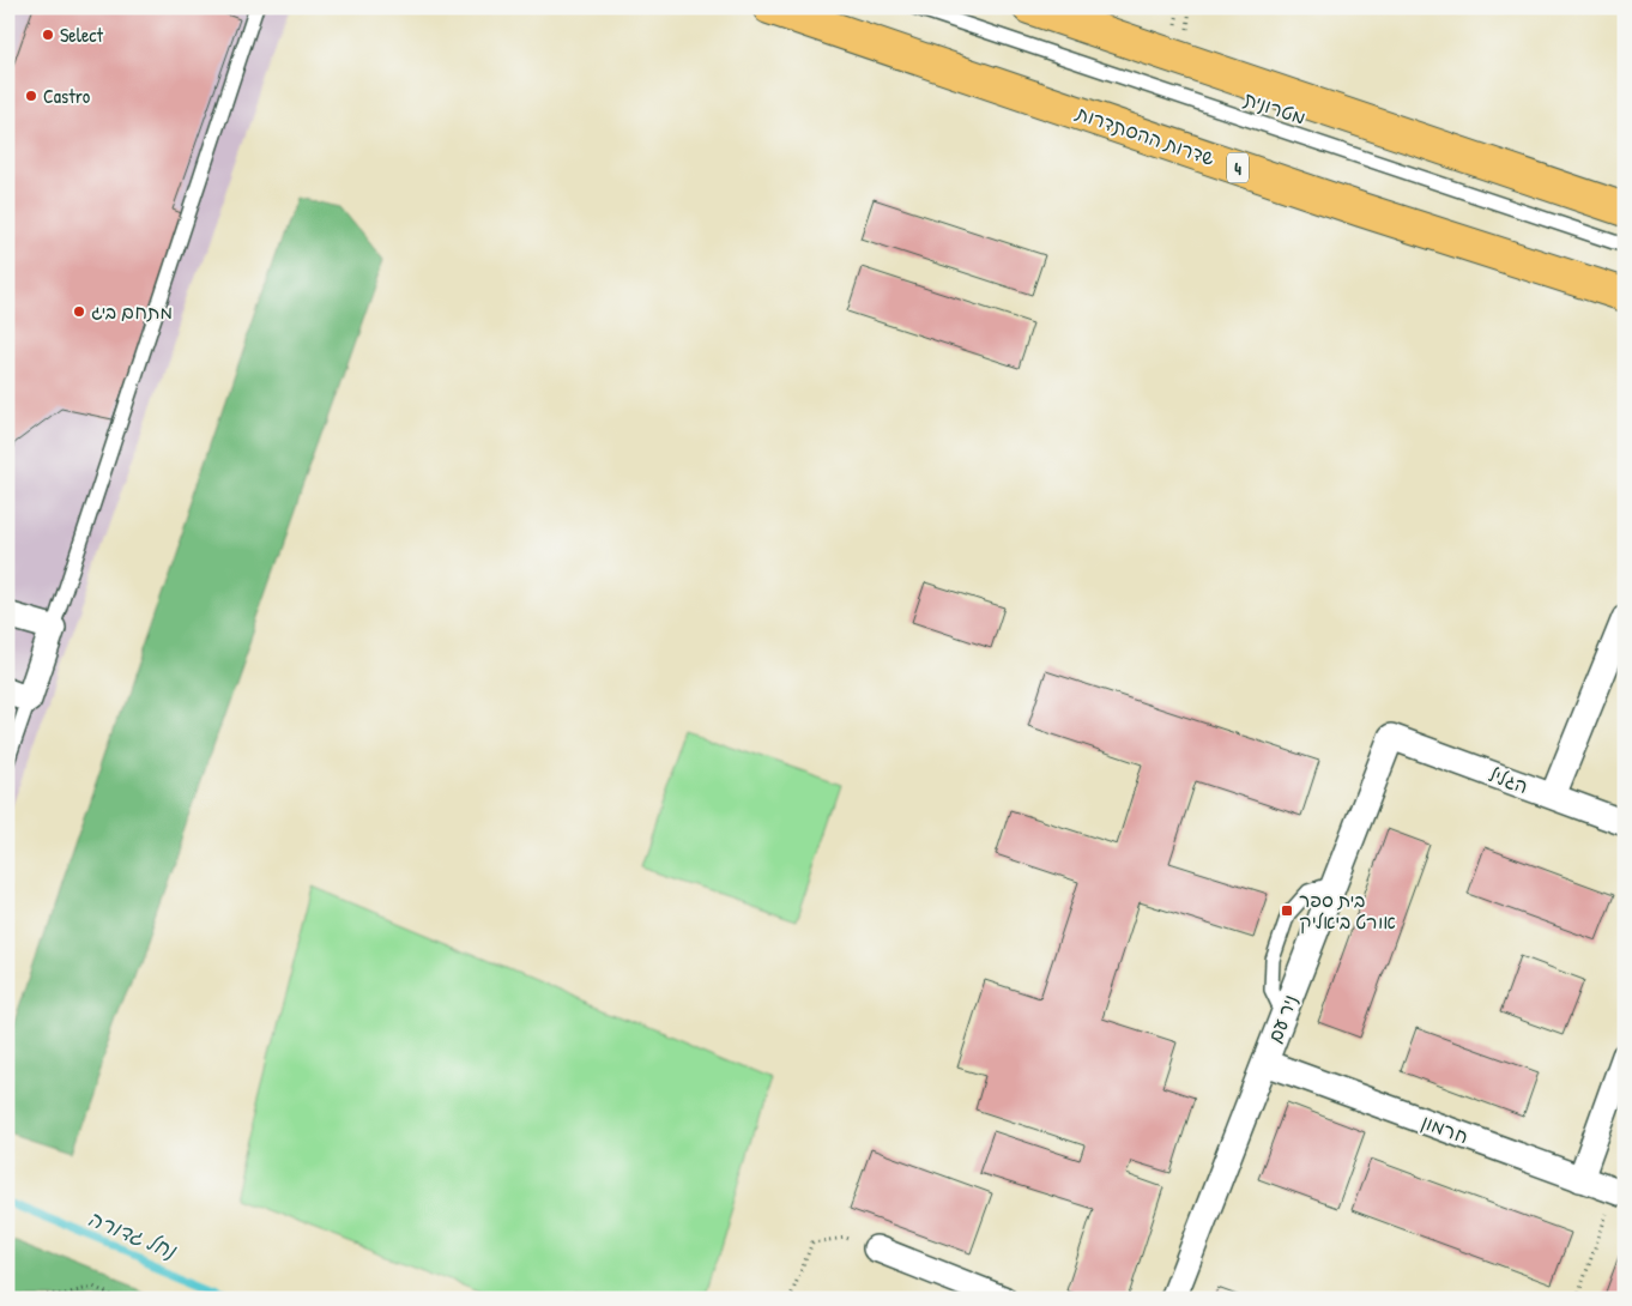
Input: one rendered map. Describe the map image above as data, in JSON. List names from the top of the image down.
{
  "streets": {
    "highway": ["שדרות ההסתדרות", "4"],
    "street": ["הגליל", "ניר עם", "חרמון"],
    "lane": ["מטרונית"]
  },
  "crossings": [
    ["הגליל", "ניר עם"],
    ["ניר עם", "חרמון"]
  ],
  "water": ["נחל גדורה"],
  "places": {
    "other": ["Select", "Castro", "מתחם ביג"],
    "transit": ["בית ספר אורט ביאליק"]
  }
}
